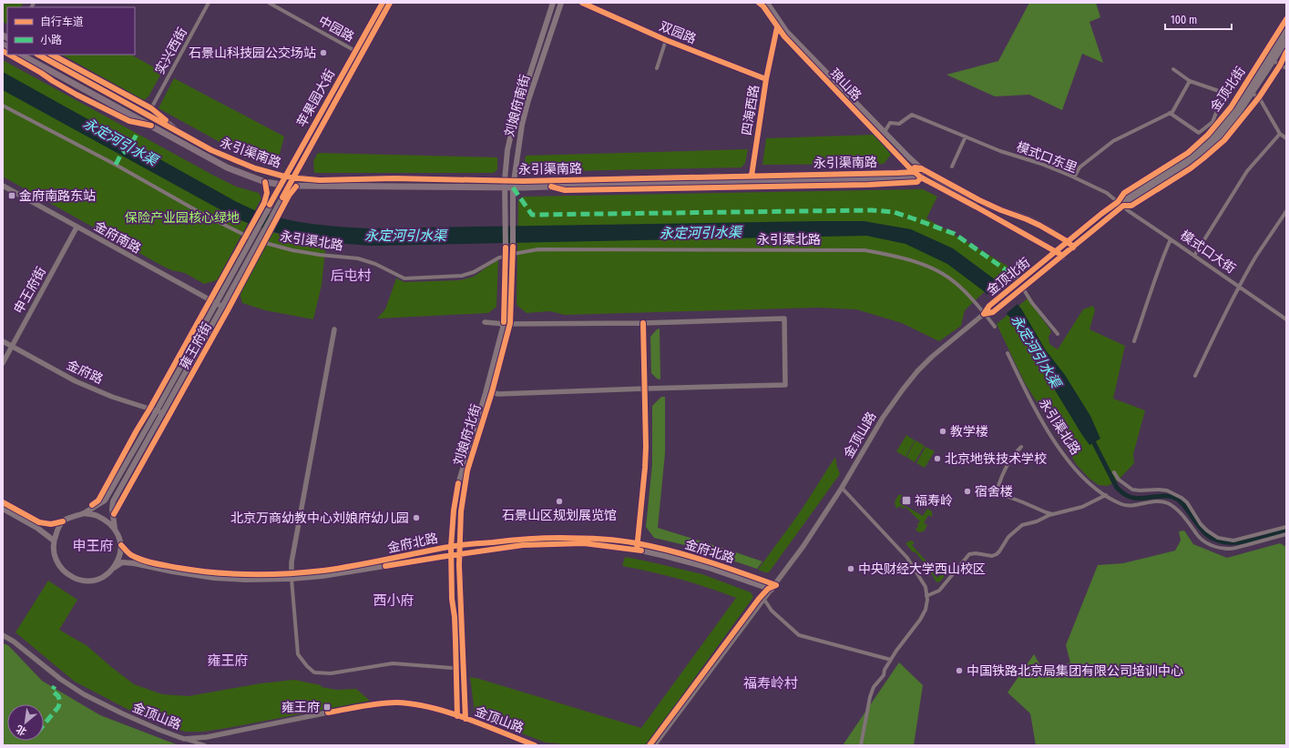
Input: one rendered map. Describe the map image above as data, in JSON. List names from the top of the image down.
{
  "streets": {
    "main road": [
      "琅山路",
      "金顶北街",
      "苹果园大街",
      "刘娘府南街",
      "永引渠南路",
      "雍王府街",
      "刘娘府北街",
      "金府北路"
    ],
    "street": [
      "中园路",
      "双园路",
      "实兴西街",
      "四海西路",
      "模式口东里",
      "金府南路",
      "永引渠北路",
      "模式口大街",
      "申王府街",
      "金府路",
      "金顶山路"
    ]
  },
  "crossings": [
    ["中园路", "苹果园大街"],
    ["双园路", "四海西路"],
    ["琅山路", "四海西路"],
    ["琅山路", "永引渠南路"],
    ["琅山路", "模式口东里"],
    ["金顶北街", "永引渠南路"],
    ["金顶北街", "模式口东里"],
    ["金顶北街", "永引渠北路"],
    ["金顶北街", "模式口大街"],
    ["金顶北街", "金顶山路"],
    ["苹果园大街", "永引渠南路"],
    ["苹果园大街", "雍王府街"],
    ["刘娘府南街", "永引渠南路"],
    ["刘娘府南街", "刘娘府北街"],
    ["四海西路", "永引渠南路"],
    ["模式口东里", "模式口大街"],
    ["金府南路", "申王府街"],
    ["金府南路", "雍王府街"],
    ["永引渠北路", "雍王府街"],
    ["永引渠北路", "刘娘府北街"],
    ["永引渠北路", "金顶山路"],
    ["申王府街", "金府路"],
    ["雍王府街", "金府路"],
    ["雍王府街", "金府北路"],
    ["刘娘府北街", "金顶山路"],
    ["刘娘府北街", "金府北路"],
    ["金顶山路", "金府北路"]
  ],
  "districts": [
    "后屯村",
    "申王府",
    "西小府",
    "雍王府",
    "福寿岭村"
  ],
  "water": ["永定河引水渠"],
  "parks": ["保险产业园核心绿地"],
  "places": {
    "other": [
      "石景山科技园公交场站",
      "教学楼",
      "北京地铁技术学校",
      "宿舍楼",
      "石景山区规划展览馆",
      "北京万商幼教中心刘娘府幼儿园",
      "中央财经大学西山校区",
      "中国铁路北京局集团有限公司培训中心"
    ],
    "transit": ["金府南路东站", "福寿岭", "雍王府"]
  },
  "legend": ["自行车道", "小路"],
  "scale_bar": "100 m",
  "north": "bottom left"
}
